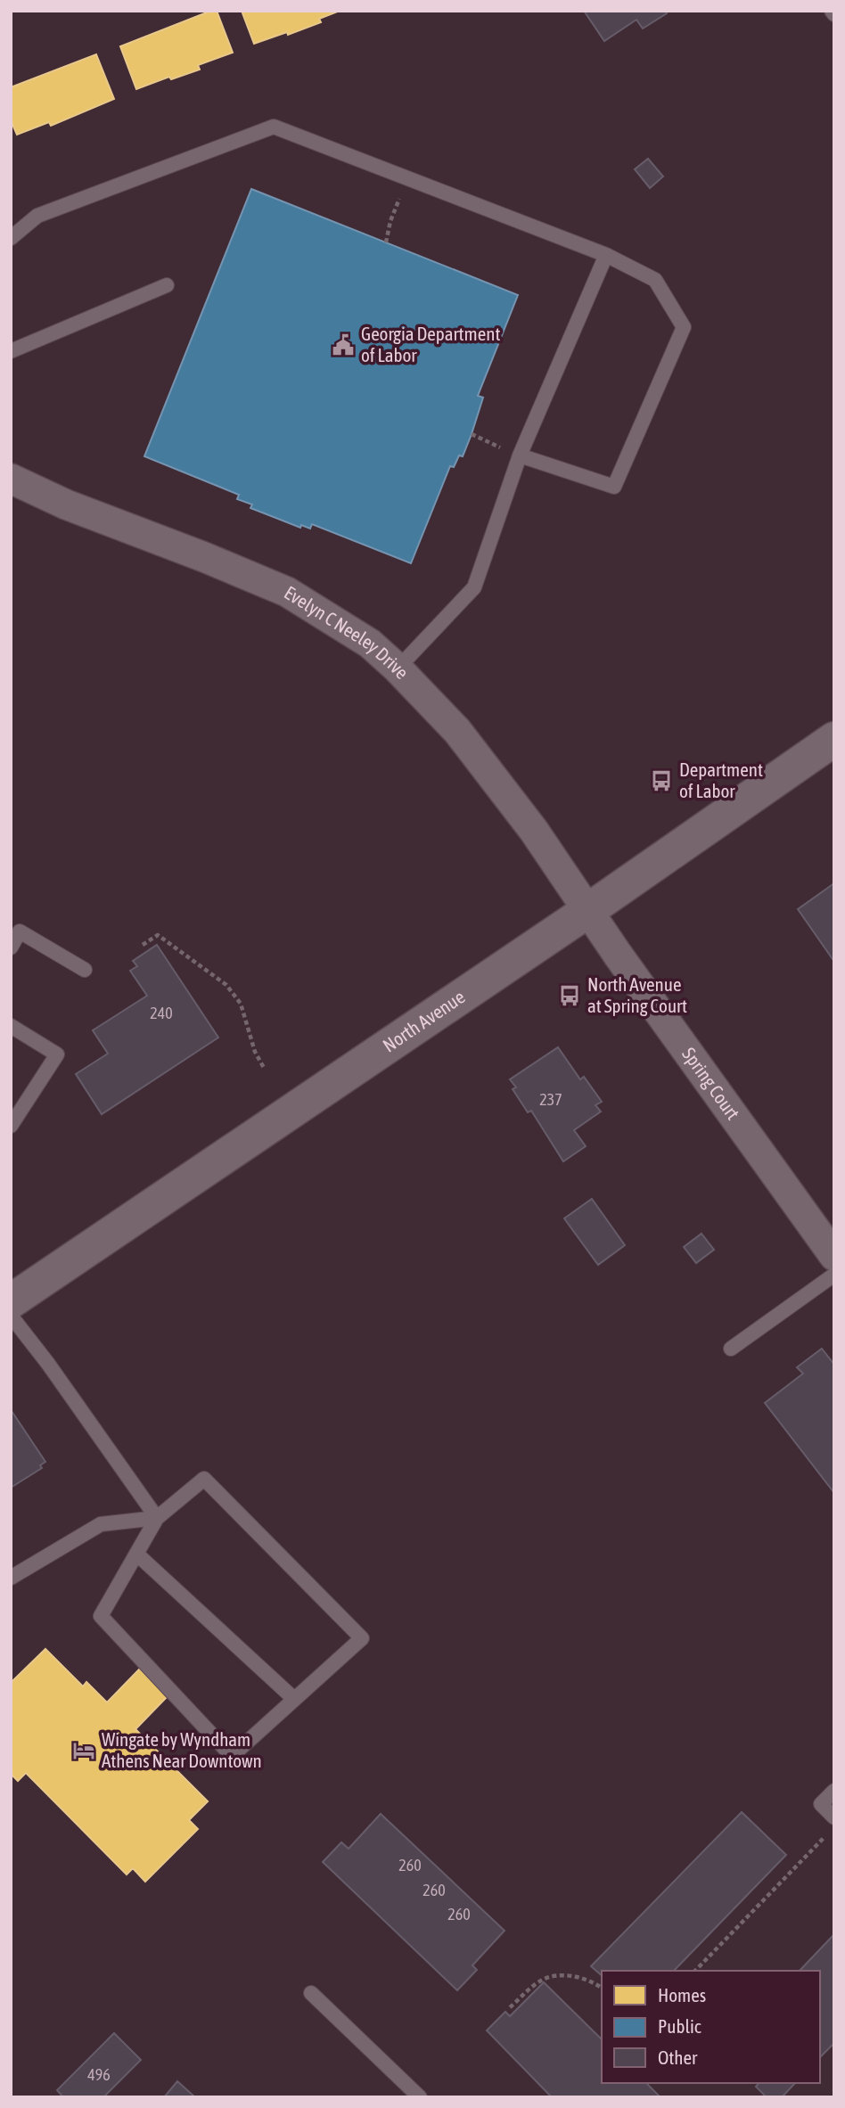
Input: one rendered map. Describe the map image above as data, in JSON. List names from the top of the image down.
{
  "streets": {
    "main road": ["North Avenue"],
    "street": ["Evelyn C Neeley Drive", "Spring Court"]
  },
  "crossings": [
    ["Evelyn C Neeley Drive", "North Avenue"],
    ["Evelyn C Neeley Drive", "Spring Court"],
    ["North Avenue", "Spring Court"]
  ],
  "places": {
    "public building": ["Georgia Department of Labor"],
    "bus stop": ["Department of Labor", "North Avenue at Spring Court"],
    "hotel": ["Wingate by Wyndham Athens Near Downtown"]
  },
  "house_numbers": [
    "240",
    "237",
    "260",
    "260",
    "260",
    "496"
  ],
  "legend": ["Homes", "Public", "Other"]
}
